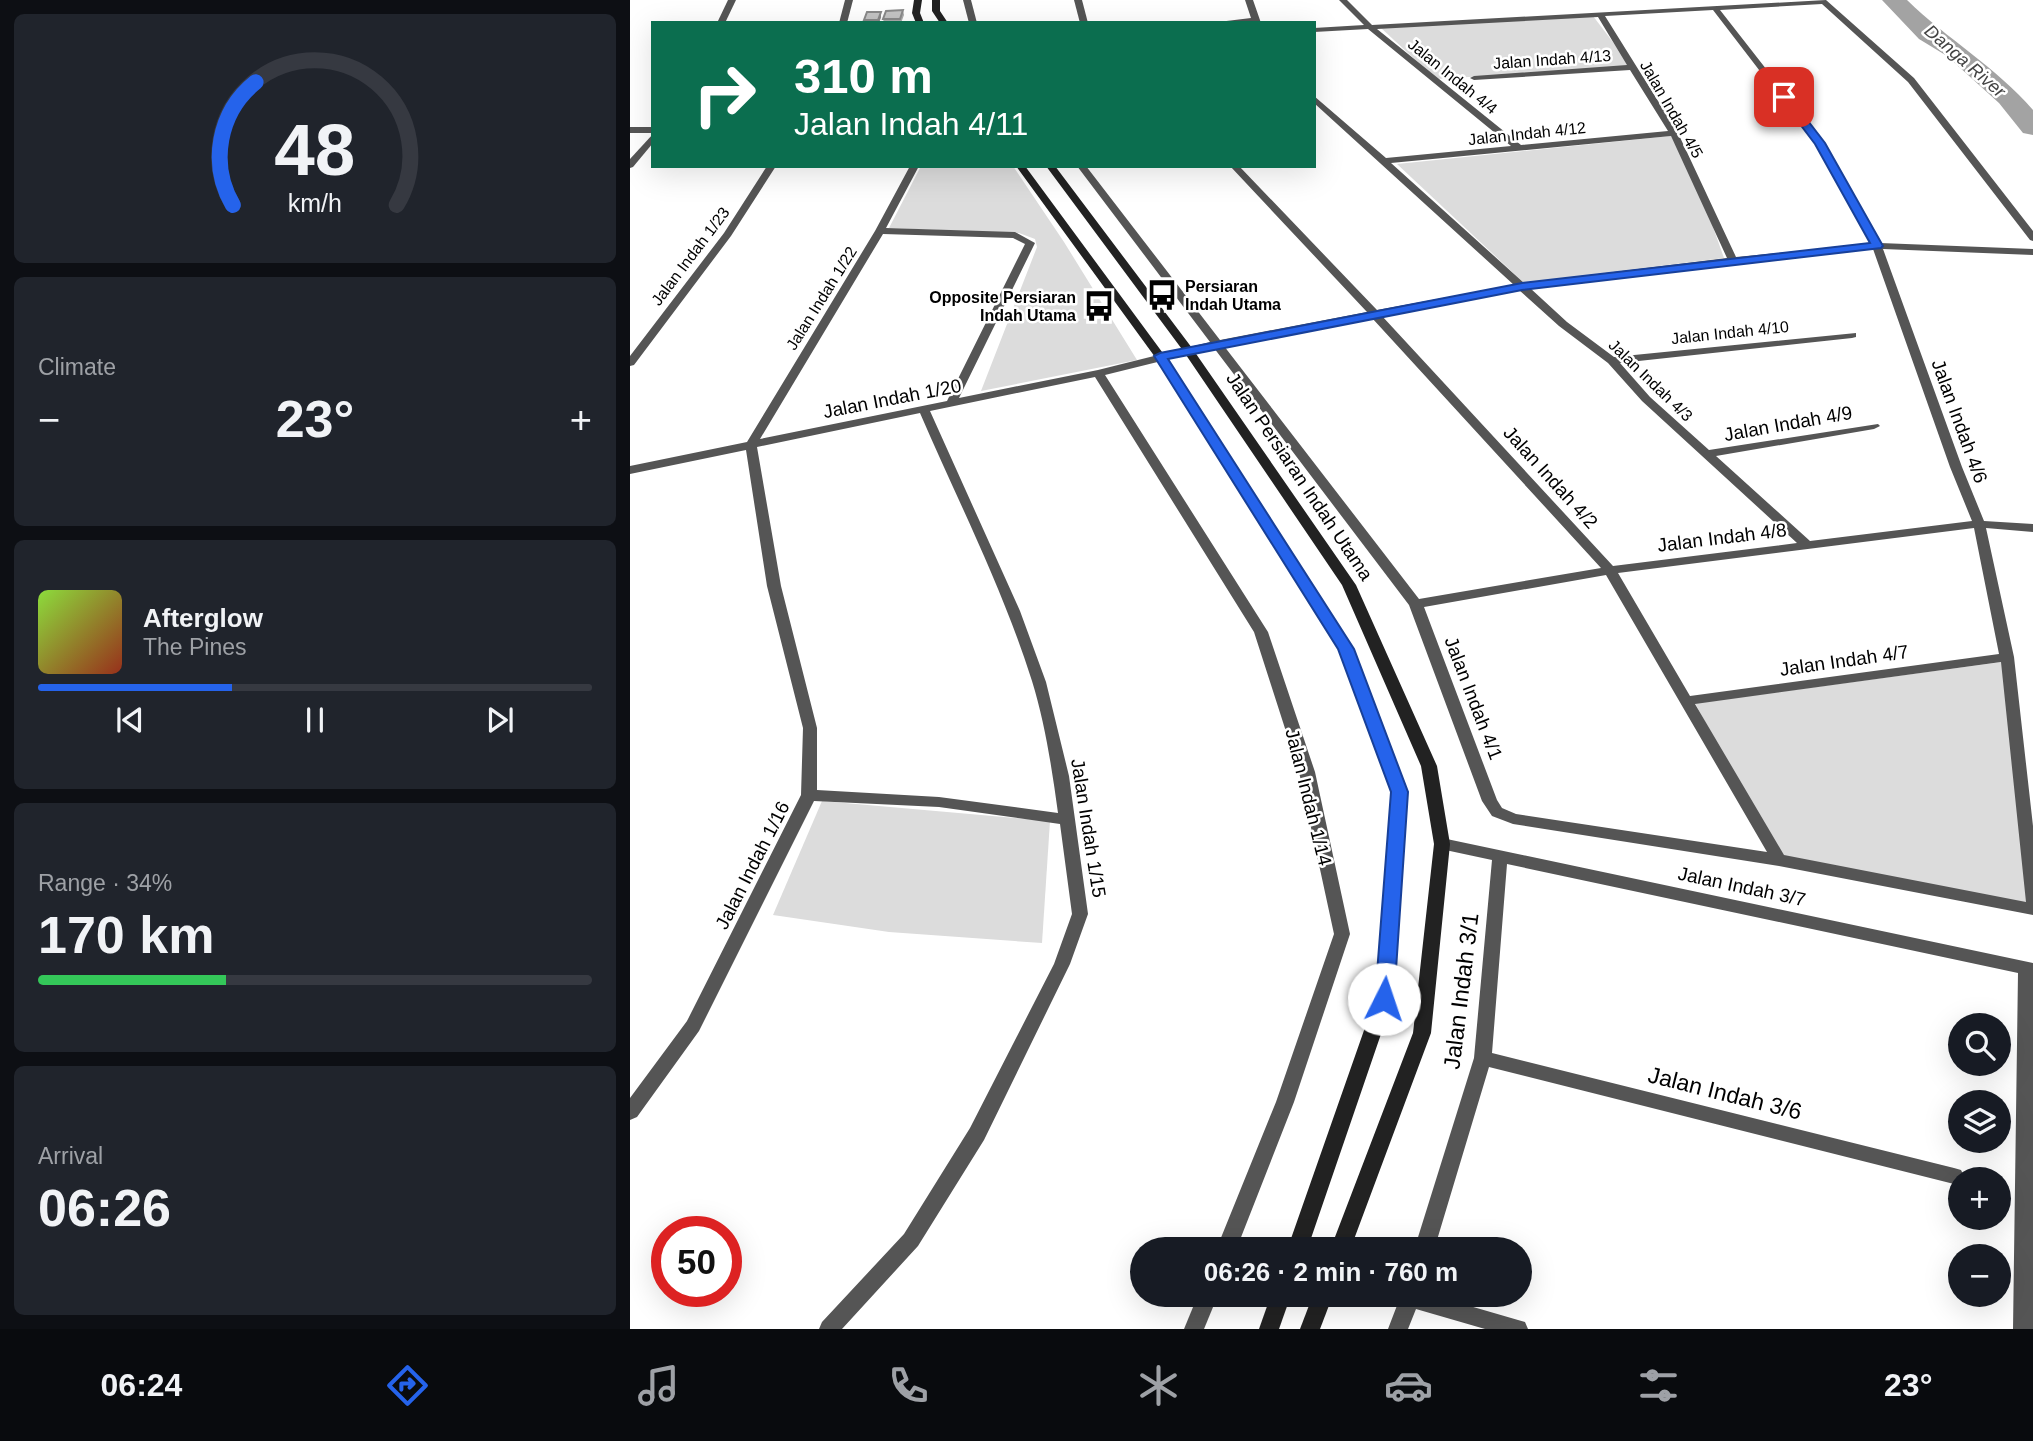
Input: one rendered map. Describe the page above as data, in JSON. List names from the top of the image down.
{
  "streets": {
    "main road": ["Jalan Persiaran Indah Utama"],
    "street": [
      "Jalan Indah 4/13",
      "Jalan Indah 4/4",
      "Jalan Indah 4/5",
      "Jalan Indah 4/12",
      "Jalan Indah 1/23",
      "Jalan Indah 1/22",
      "Jalan Indah 4/10",
      "Jalan Indah 4/3",
      "Jalan Indah 1/20",
      "Jalan Indah 4/6",
      "Jalan Indah 4/9",
      "Jalan Indah 4/2",
      "Jalan Indah 4/8",
      "Jalan Indah 4/7",
      "Jalan Indah 4/1",
      "Jalan Indah 1/14",
      "Jalan Indah 1/15",
      "Jalan Indah 1/16",
      "Jalan Indah 3/7",
      "Jalan Indah 3/1",
      "Jalan Indah 3/6"
    ]
  },
  "crossings": [
    ["Jalan Indah 4/13", "Jalan Indah 4/5"],
    ["Jalan Indah 4/4", "Jalan Indah 4/12"],
    ["Jalan Indah 4/5", "Jalan Indah 4/12"],
    ["Jalan Indah 4/5", "Jalan Indah 1/20"],
    ["Jalan Indah 4/12", "Jalan Indah 4/3"],
    ["Jalan Indah 1/22", "Jalan Indah 1/20"],
    ["Jalan Indah 1/22", "Jalan Indah 1/16"],
    ["Jalan Indah 4/10", "Jalan Indah 4/3"],
    ["Jalan Indah 4/3", "Jalan Indah 1/20"],
    ["Jalan Indah 4/3", "Jalan Indah 4/9"],
    ["Jalan Indah 4/3", "Jalan Indah 4/8"],
    ["Jalan Indah 1/20", "Jalan Indah 4/6"],
    ["Jalan Indah 1/20", "Jalan Persiaran Indah Utama"],
    ["Jalan Indah 1/20", "Jalan Indah 4/2"],
    ["Jalan Indah 1/20", "Jalan Indah 4/1"],
    ["Jalan Indah 1/20", "Jalan Indah 1/14"],
    ["Jalan Indah 1/20", "Jalan Indah 1/15"],
    ["Jalan Indah 1/20", "Jalan Indah 1/16"],
    ["Jalan Indah 4/6", "Jalan Indah 4/8"],
    ["Jalan Indah 4/6", "Jalan Indah 4/7"],
    ["Jalan Persiaran Indah Utama", "Jalan Indah 3/7"],
    ["Jalan Indah 4/2", "Jalan Indah 4/8"],
    ["Jalan Indah 4/2", "Jalan Indah 4/7"],
    ["Jalan Indah 4/2", "Jalan Indah 4/1"],
    ["Jalan Indah 4/8", "Jalan Indah 4/1"],
    ["Jalan Indah 3/7", "Jalan Indah 3/1"],
    ["Jalan Indah 3/1", "Jalan Indah 3/6"]
  ],
  "water": ["Danga River"],
  "places": {
    "bus stop": ["Persiaran Indah Utama", "Opposite Persiaran Indah Utama"]
  },
  "page": {
    "turn": ["310 m", "Jalan Indah 4/11"],
    "tile": [
      "Climate",
      ["Range · 34%", "170 km"],
      ["Arrival", "06:26"]
    ],
    "heat": ["−", "23°", "+"],
    "song": ["Afterglow", "The Pines"],
    "map_buttons": ["+", "−"],
    "limit": "50",
    "trip": "06:26 · 2 min · 760 m",
    "tabs": ["06:24", "23°"],
    "gauge": ["48", "km/h"]
  }
}
